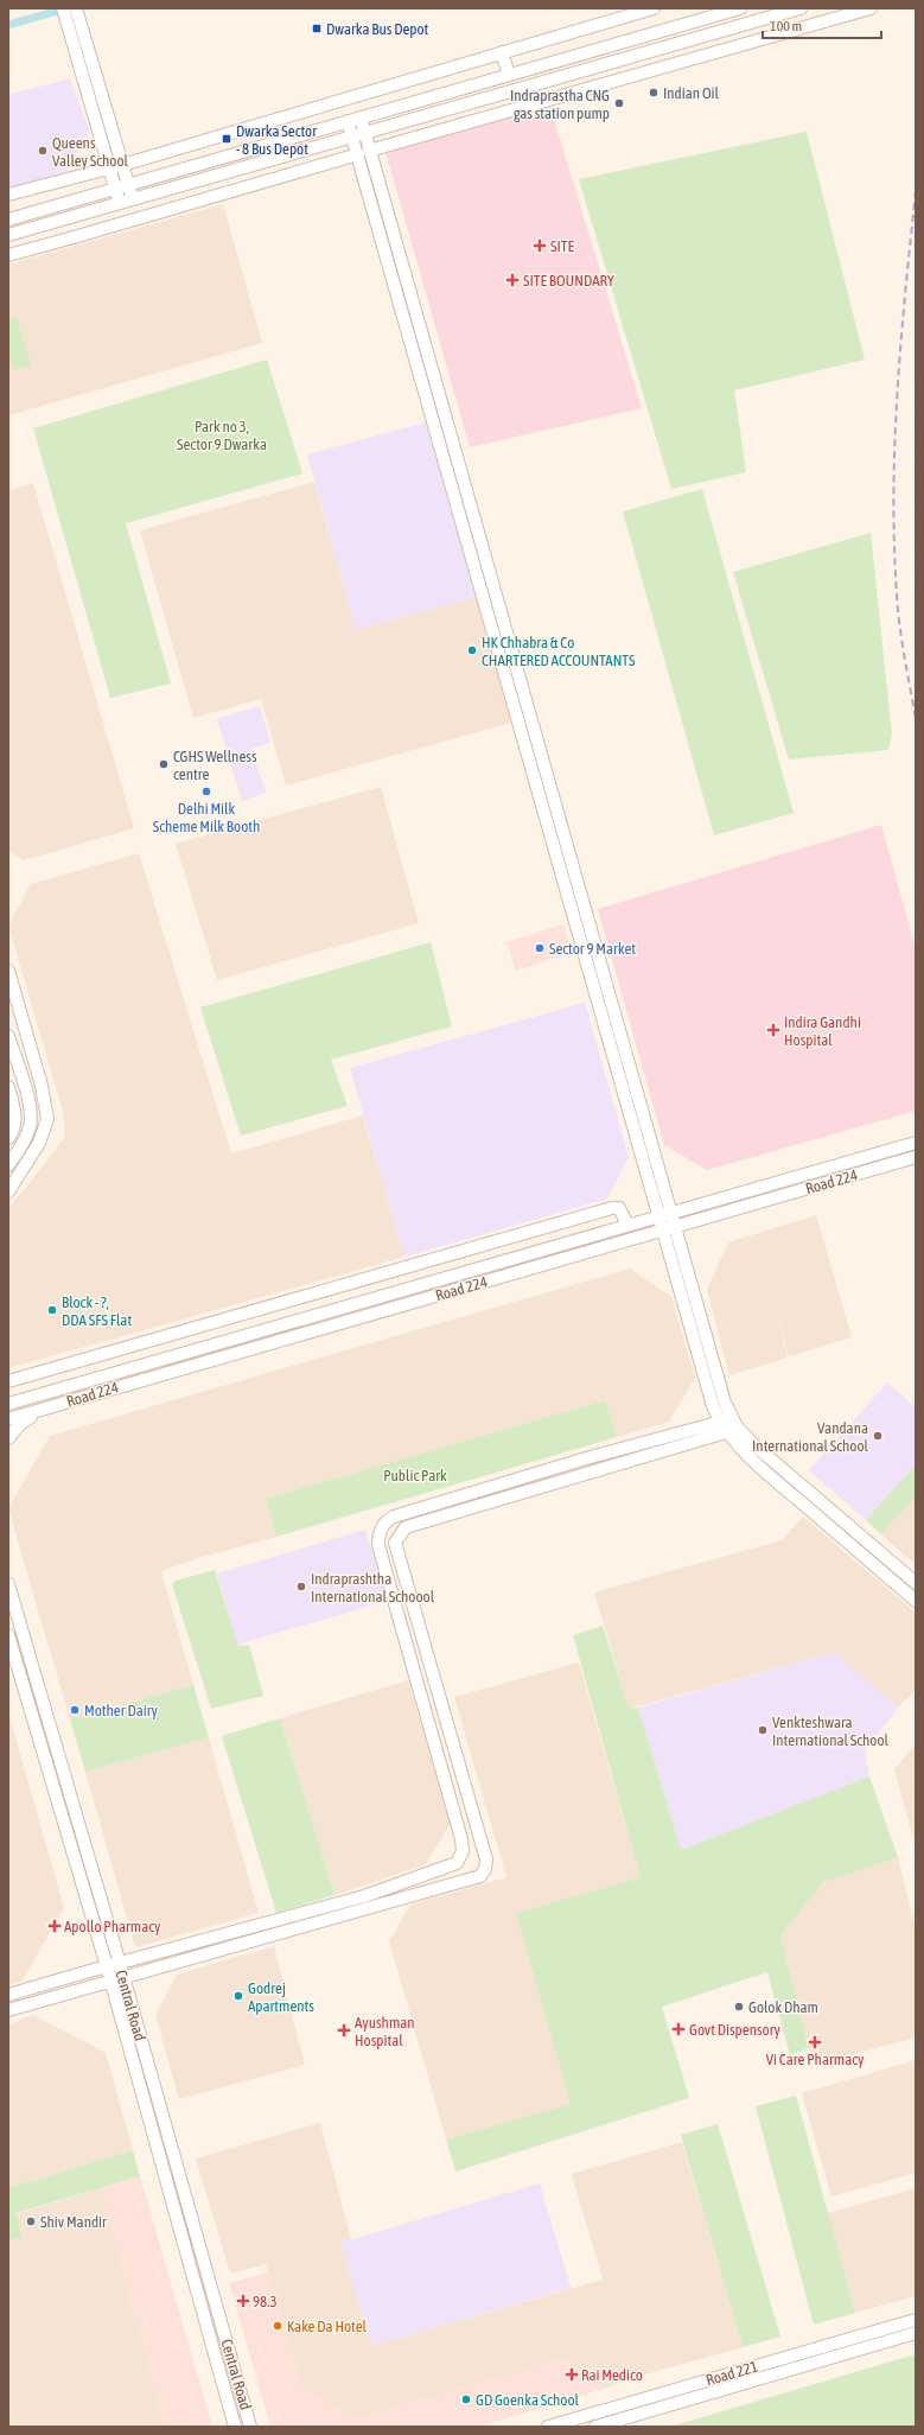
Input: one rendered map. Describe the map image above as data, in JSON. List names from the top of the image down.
{
  "streets": {
    "street": ["Road 224", "Central Road", "Road 221"]
  },
  "parks": ["Park no 3, Sector 9 Dwarka", "Public Park"],
  "places": {
    "transit": ["Dwarka Bus Depot", "Dwarka Sector - 8 Bus Depot"],
    "other": [
      "Indian Oil",
      "Indraprastha CNG gas station pump",
      "Queens Valley School",
      "HK Chhabra & Co CHARTERED ACCOUNTANTS",
      "CGHS Wellness centre",
      "Delhi Milk Scheme Milk Booth",
      "Sector 9 Market",
      "Block - ?, DDA SFS Flat",
      "Vandana International School",
      "Indraprashtha International Schoool",
      "Mother Dairy",
      "Venkteshwara International School",
      "Godrej Apartments",
      "Golok Dham",
      "Shiv Mandir",
      "Kake Da Hotel",
      "GD Goenka School"
    ],
    "health": [
      "SITE",
      "SITE BOUNDARY",
      "Indira Gandhi Hospital",
      "Apollo Pharmacy",
      "Govt Dispensory",
      "Ayushman Hospital",
      "Vi Care Pharmacy",
      "98.3",
      "Rai Medico"
    ]
  },
  "scale_bar": "100 m"
}
